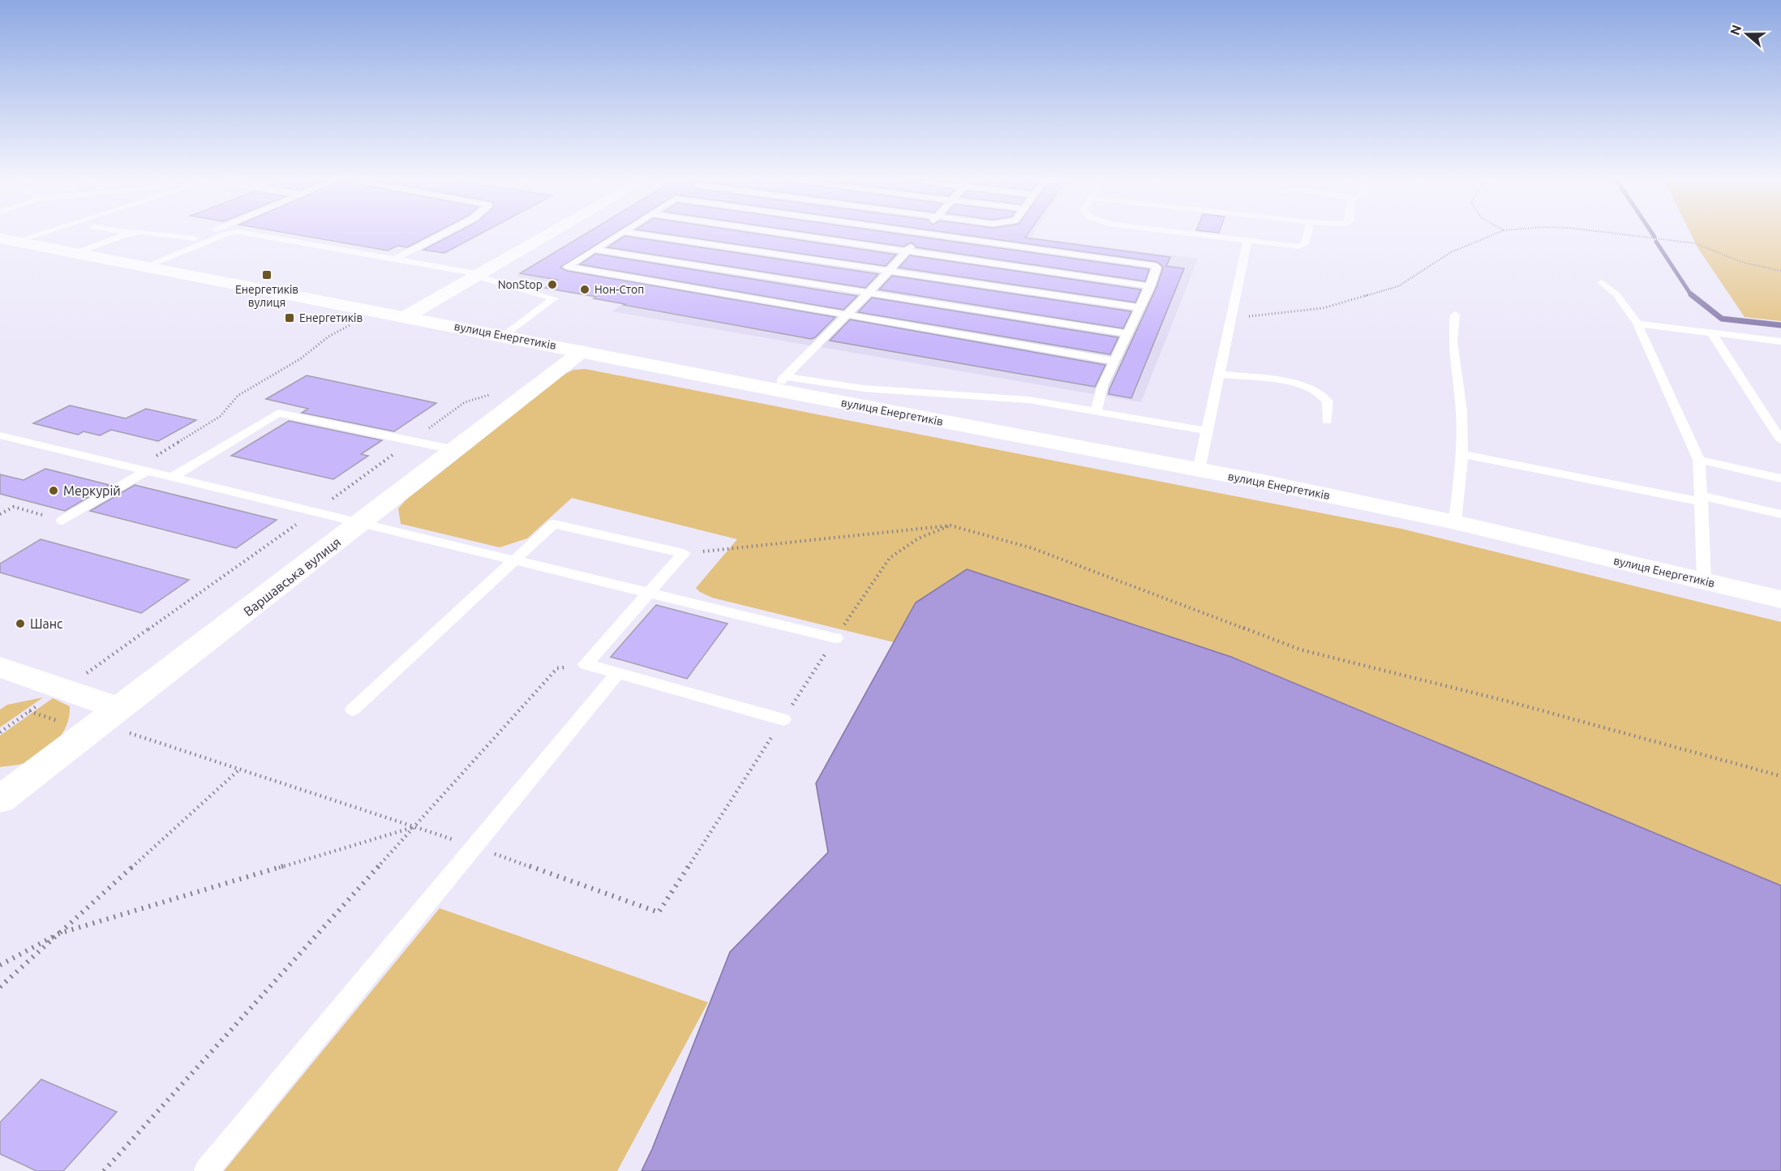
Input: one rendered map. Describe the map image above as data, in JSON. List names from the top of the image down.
{
  "streets": {
    "main road": ["вулиця Енергетиків", "Варшавська вулиця"]
  },
  "crossings": [
    ["вулиця Енергетиків", "Варшавська вулиця"]
  ],
  "places": {
    "transit": ["Енергетиків вулиця", "Енергетиків"],
    "other": [
      "NonStop",
      "Нон-Стоп",
      "Меркурій",
      "Шанс"
    ]
  },
  "north": "left"
}
